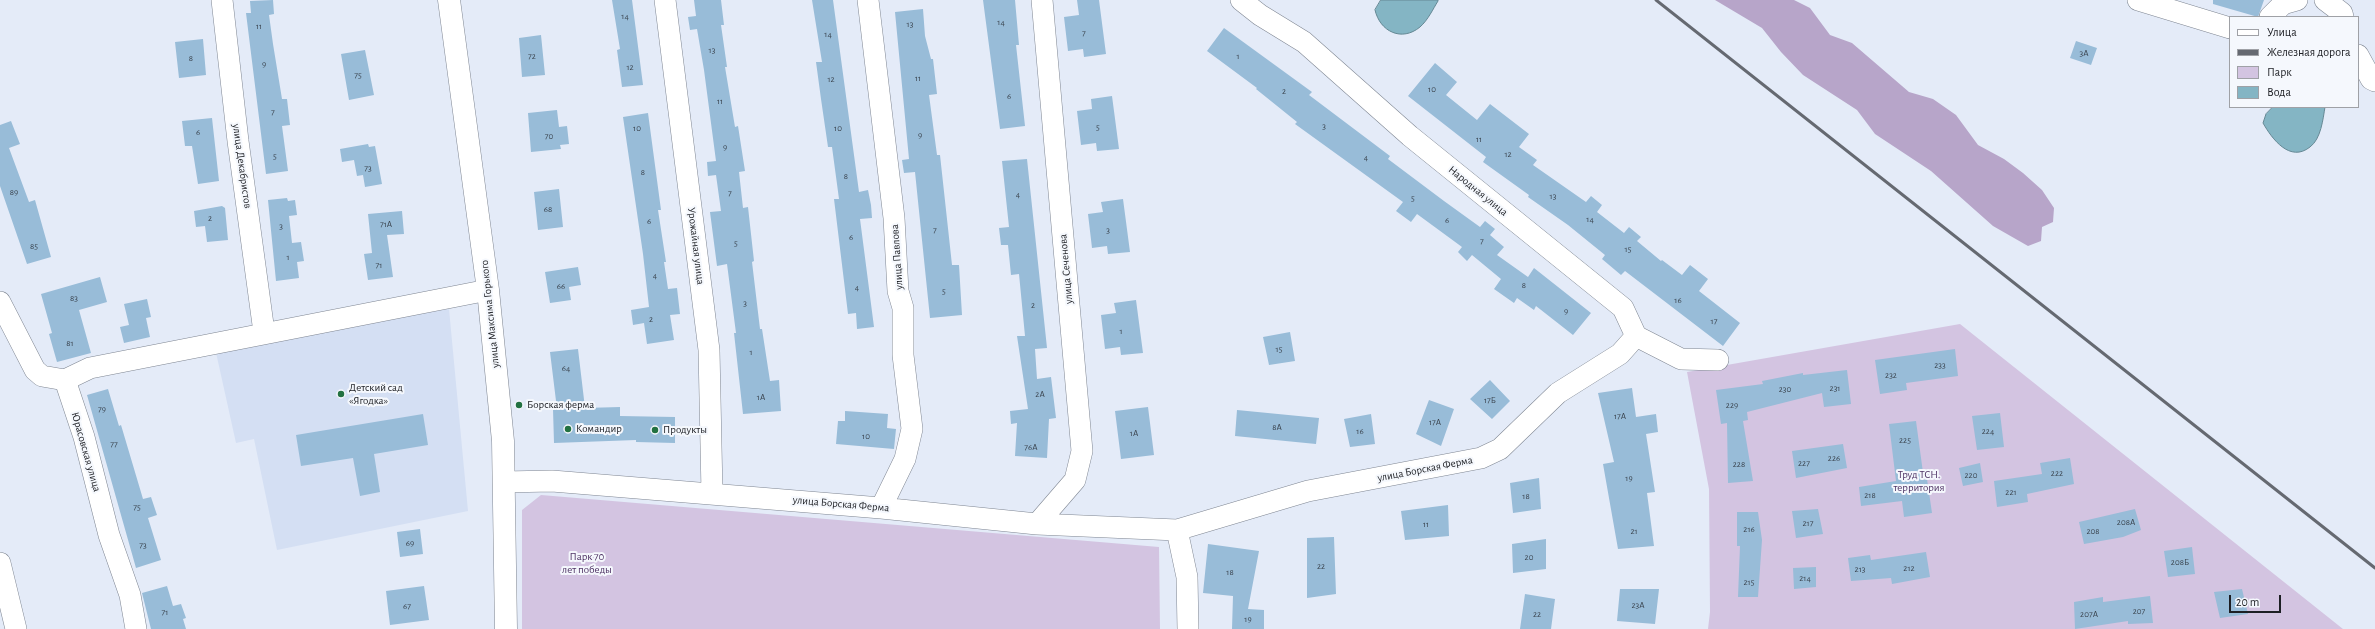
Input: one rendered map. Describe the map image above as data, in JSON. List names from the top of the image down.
{
  "streets": {
    "street": [
      "улица Декабристов",
      "Народная улица",
      "Урожайная улица",
      "улица Павлова",
      "улица Сеченова",
      "улица Максима Горького",
      "Юрасовская улица",
      "улица Борская Ферма"
    ]
  },
  "crossings": [
    ["Народная улица", "улица Борская Ферма"],
    ["Урожайная улица", "улица Борская Ферма"],
    ["улица Павлова", "улица Борская Ферма"],
    ["улица Сеченова", "улица Борская Ферма"],
    ["улица Максима Горького", "улица Борская Ферма"]
  ],
  "parks": ["Труд ТСН. территория", "Парк 70 лет победы"],
  "places": [
    "Детский сад «Ягодка»",
    "Борская ферма",
    "Командир",
    "Продукты"
  ],
  "house_numbers": [
    "14",
    "14",
    "13",
    "11",
    "7",
    "14",
    "13",
    "3А",
    "72",
    "1",
    "8",
    "9",
    "12",
    "75",
    "11",
    "12",
    "10",
    "2",
    "6",
    "11",
    "7",
    "3",
    "5",
    "10",
    "10",
    "6",
    "9",
    "70",
    "11",
    "9",
    "12",
    "5",
    "4",
    "73",
    "8",
    "8",
    "89",
    "7",
    "4",
    "13",
    "5",
    "68",
    "2",
    "14",
    "6",
    "6",
    "71А",
    "3",
    "7",
    "3",
    "6",
    "7",
    "5",
    "85",
    "15",
    "1",
    "71",
    "4",
    "8",
    "66",
    "4",
    "5",
    "83",
    "16",
    "3",
    "2",
    "9",
    "2",
    "17",
    "1",
    "81",
    "15",
    "1",
    "233",
    "64",
    "232",
    "231",
    "230",
    "2А",
    "1А",
    "17Б",
    "229",
    "79",
    "17А",
    "17А",
    "8А",
    "16",
    "224",
    "1А",
    "10",
    "225",
    "77",
    "76А",
    "226",
    "227",
    "228",
    "222",
    "220",
    "19",
    "221",
    "218",
    "18",
    "75",
    "208А",
    "217",
    "11",
    "216",
    "21",
    "208",
    "69",
    "73",
    "20",
    "208Б",
    "22",
    "212",
    "213",
    "18",
    "214",
    "215",
    "23А",
    "67",
    "207",
    "71",
    "22",
    "207А",
    "19"
  ],
  "legend": [
    "Улица",
    "Железная дорога",
    "Парк",
    "Вода"
  ],
  "scale_bar": "20 m"
}
